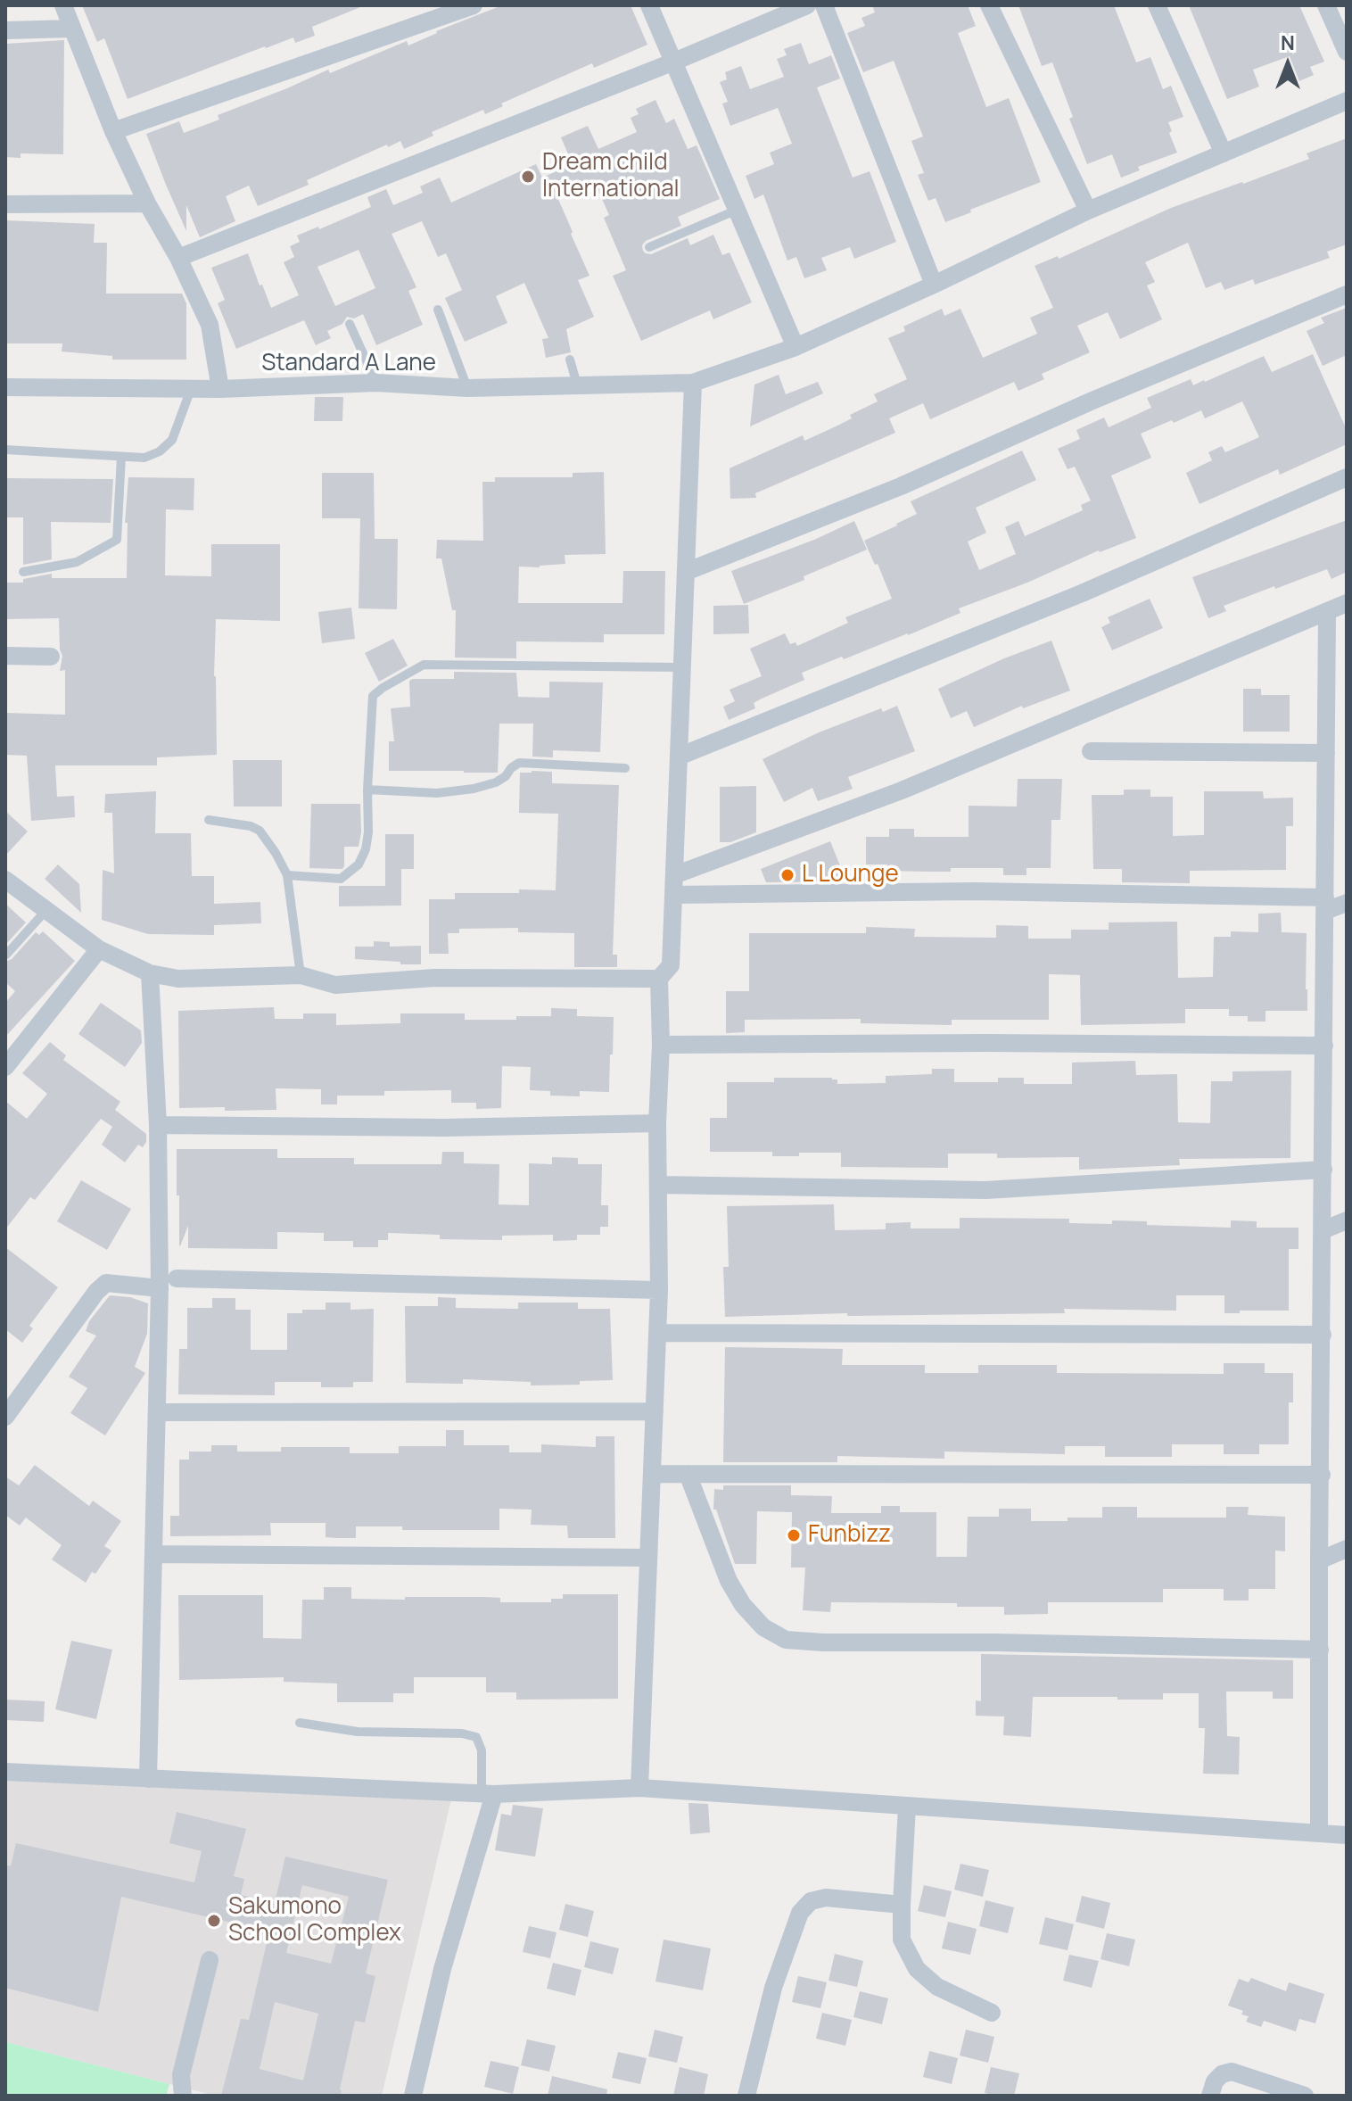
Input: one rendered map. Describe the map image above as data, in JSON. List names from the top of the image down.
{
  "streets": {
    "street": ["Standard A Lane"]
  },
  "places": [
    "Dream child International",
    "L Lounge",
    "Funbizz",
    "Sakumono School Complex"
  ],
  "north": "top"
}
